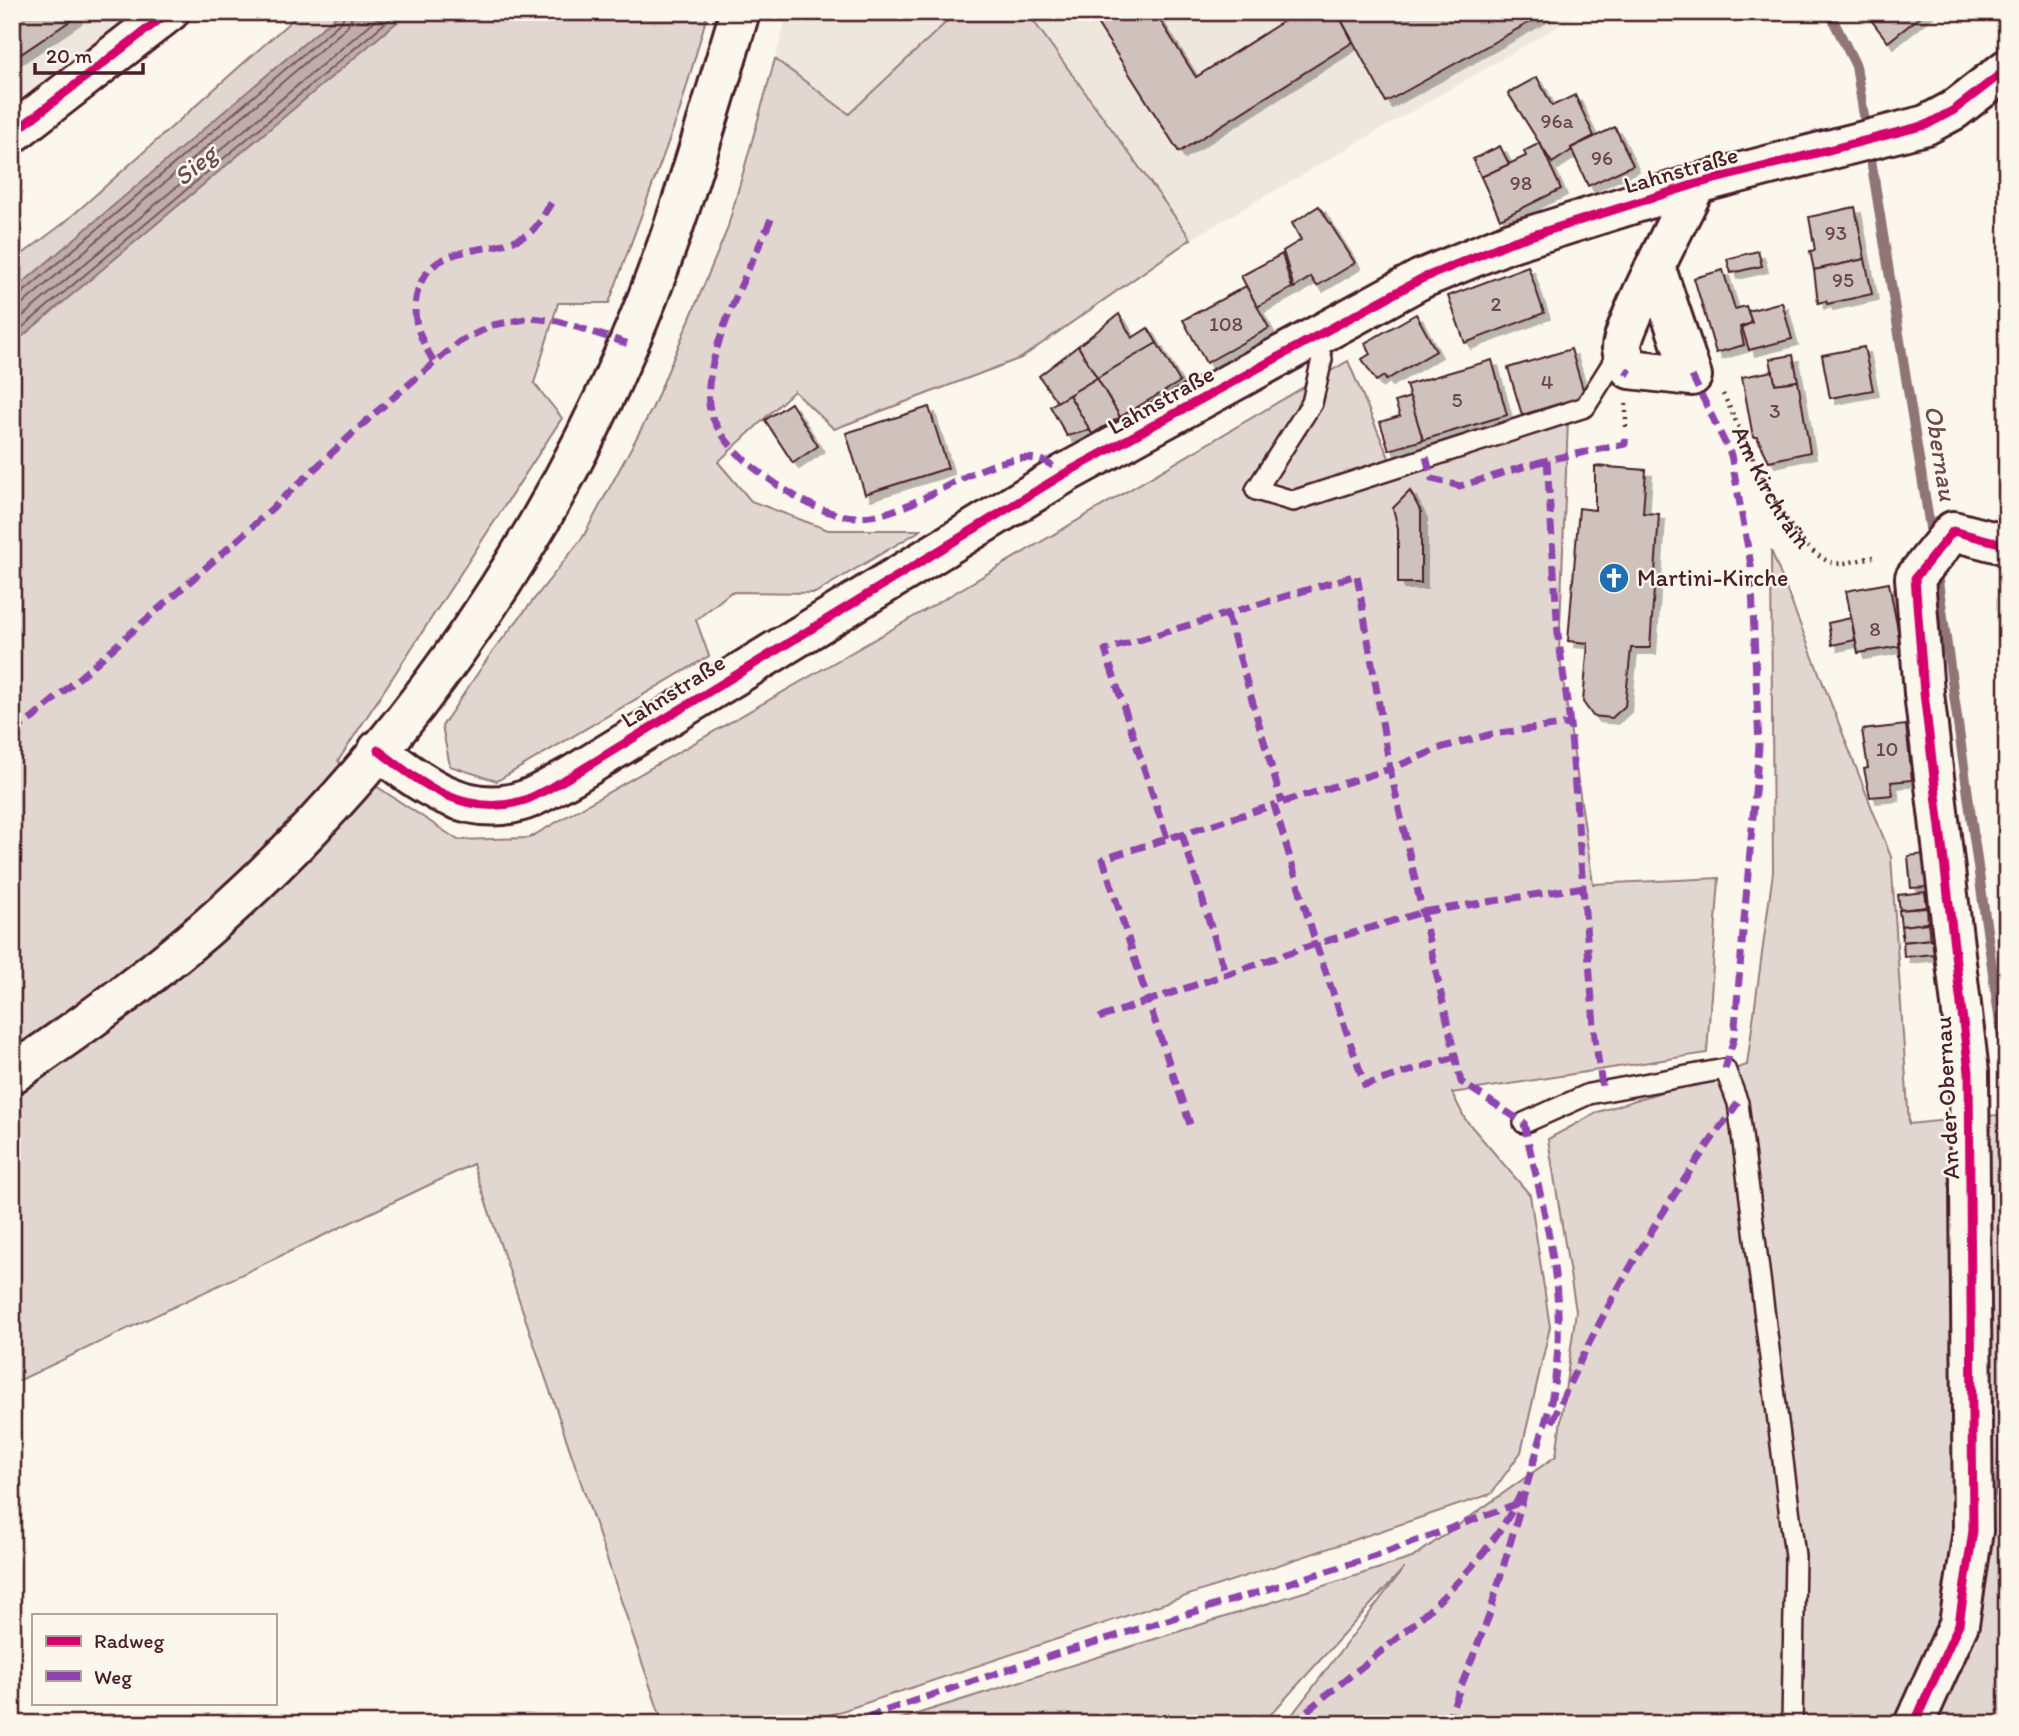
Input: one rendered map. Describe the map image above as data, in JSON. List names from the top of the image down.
{
  "streets": {
    "street": ["Lahnstraße", "An der Obernau"],
    "path": ["Am Kirchrain"]
  },
  "water": ["Sieg", "Obernau"],
  "places": {
    "church": ["Martini-Kirche"]
  },
  "house_numbers": [
    "96a",
    "96",
    "98",
    "93",
    "95",
    "2",
    "108",
    "4",
    "5",
    "3",
    "8",
    "10"
  ],
  "legend": ["Radweg", "Weg"],
  "scale_bar": "20 m"
}
